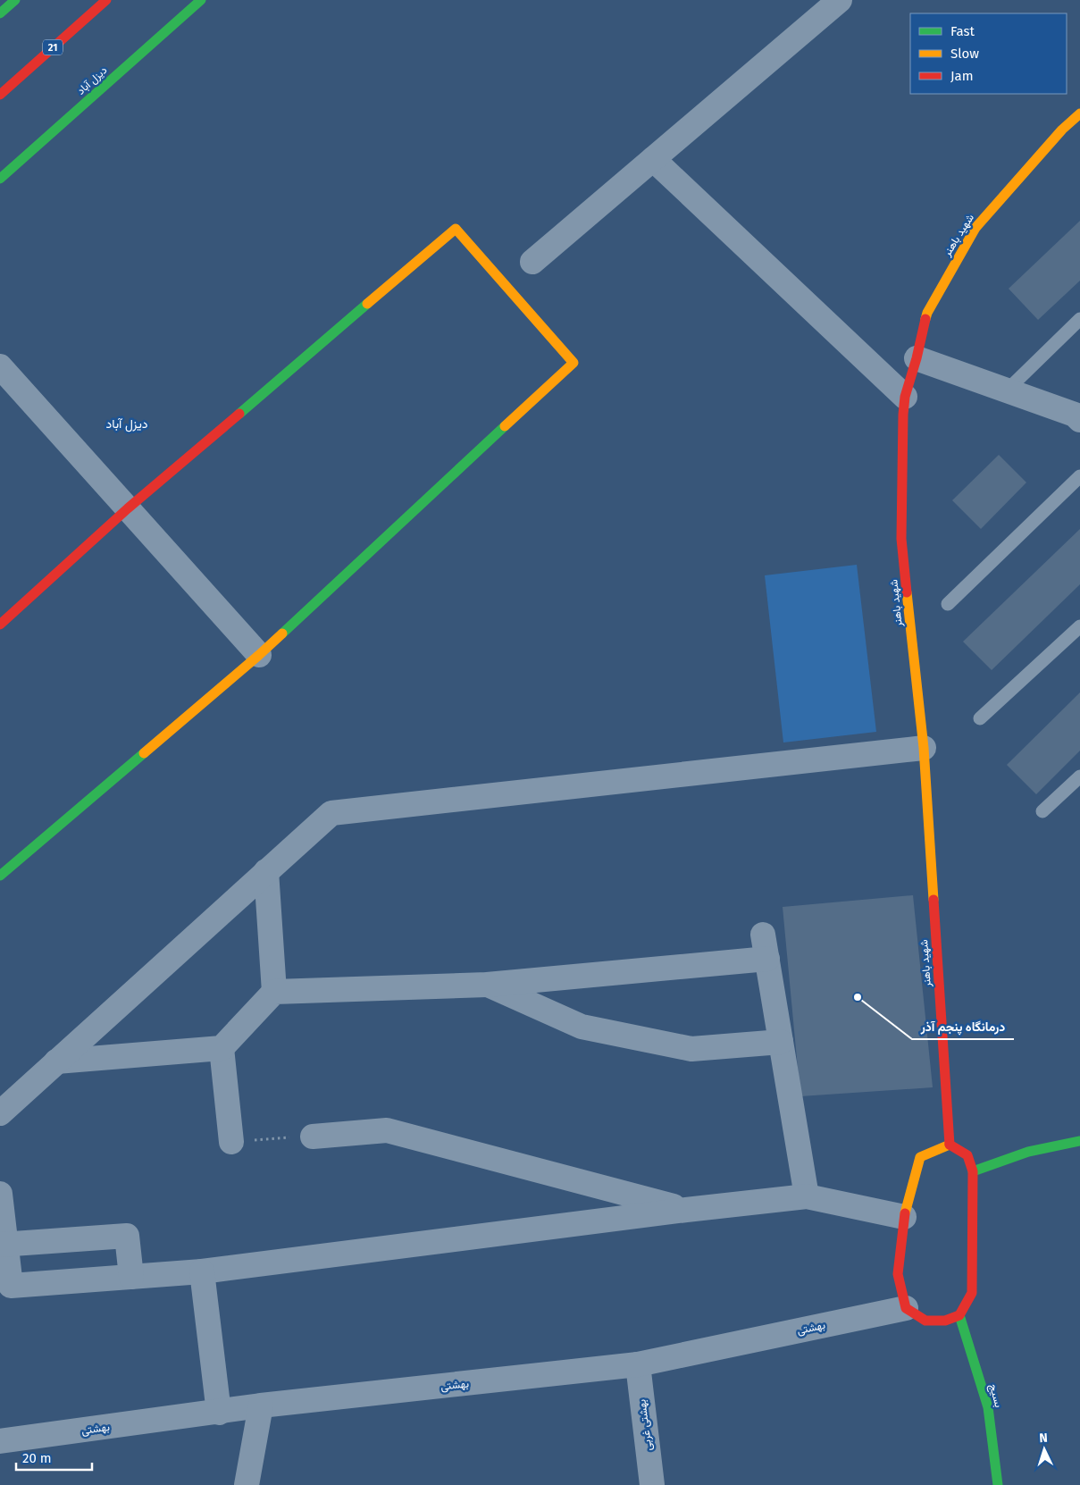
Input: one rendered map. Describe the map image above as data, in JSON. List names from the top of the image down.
{
  "streets": {
    "main road": [
      "21",
      "دیزل آباد",
      "شهید باهنر",
      "بسیج"
    ],
    "street": ["بهشتی", "بهشتی غربی"]
  },
  "crossings": [
    ["بهشتی", "بهشتی غربی"]
  ],
  "districts": ["دیزل آباد"],
  "places": ["درمانگاه پنجم آذر"],
  "legend": ["Fast", "Slow", "Jam"],
  "scale_bar": "20 m",
  "north": "top"
}
